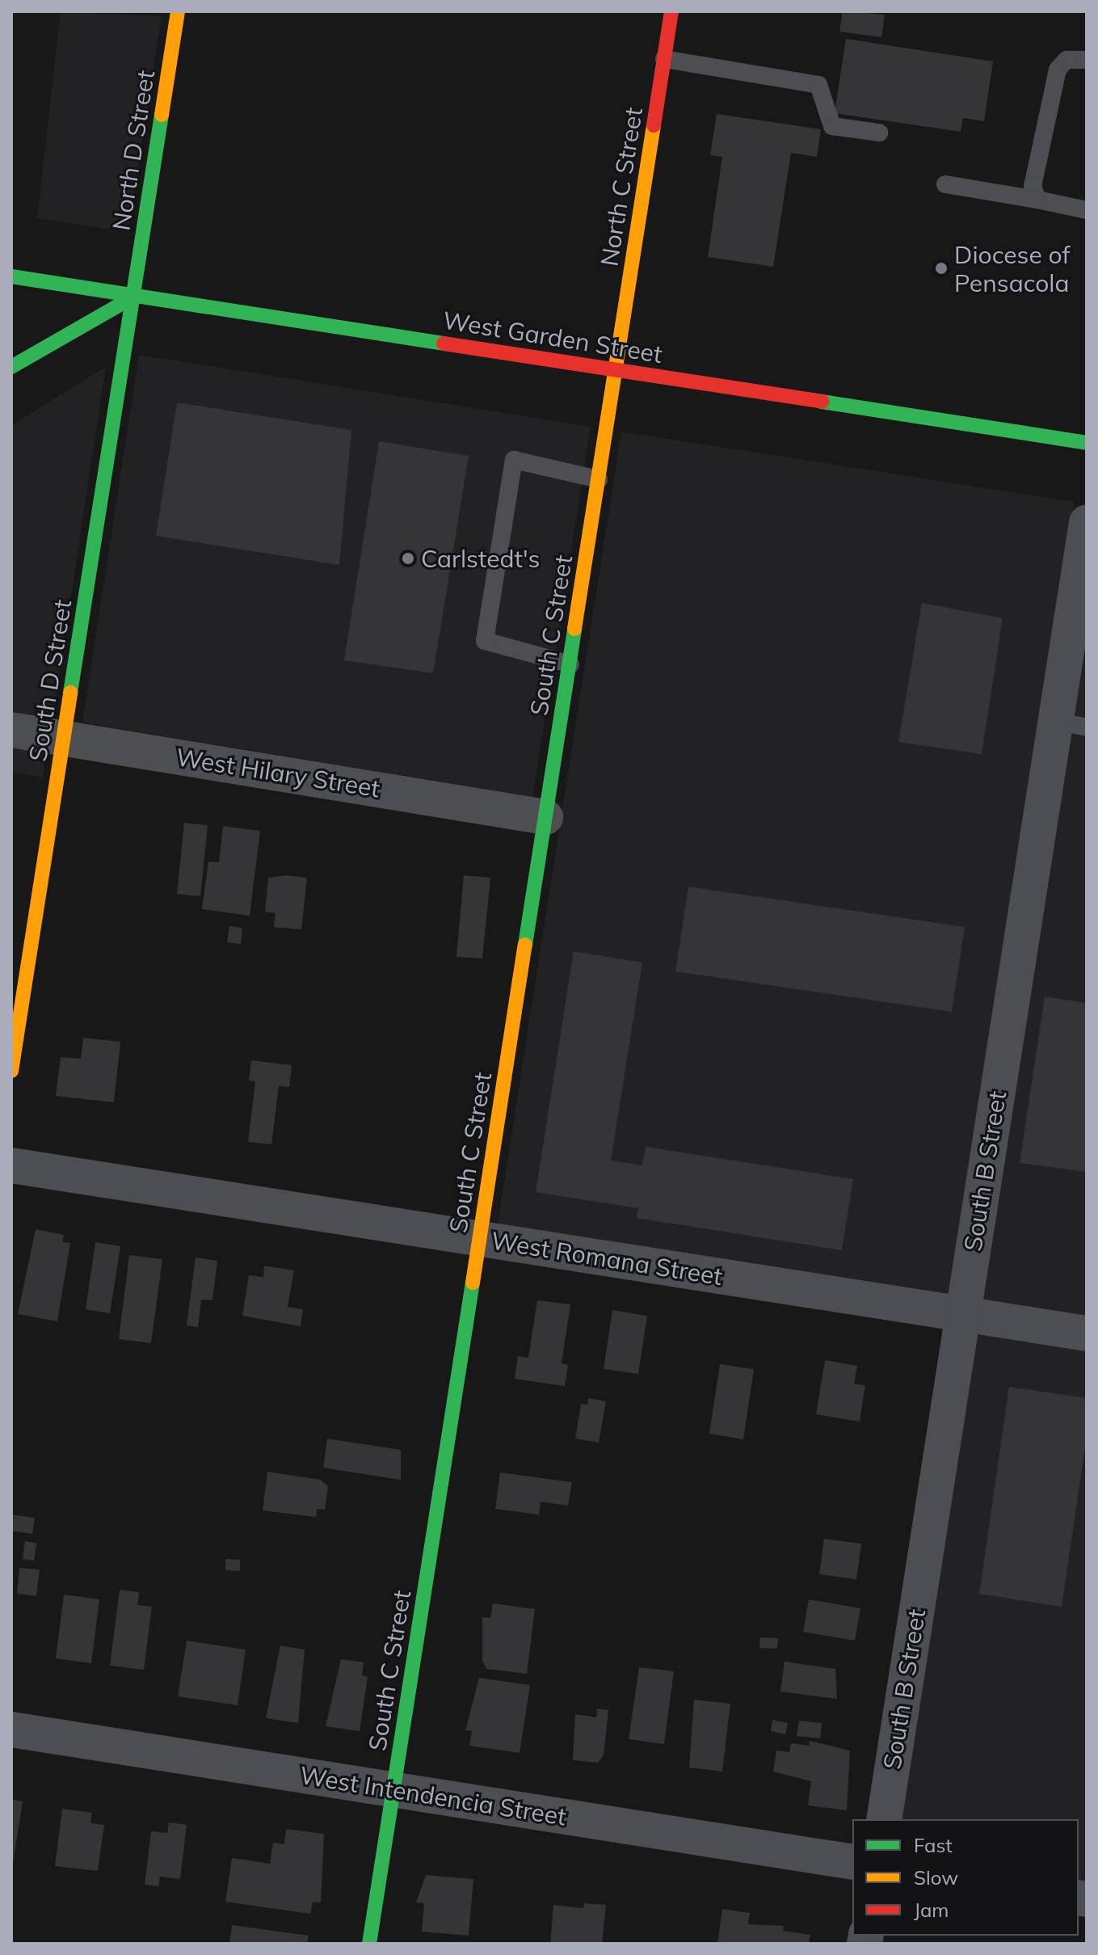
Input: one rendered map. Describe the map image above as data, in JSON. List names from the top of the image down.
{
  "streets": {
    "street": [
      "North D Street",
      "North C Street",
      "West Garden Street",
      "South C Street",
      "South D Street",
      "West Hilary Street",
      "South B Street",
      "West Romana Street",
      "West Intendencia Street"
    ]
  },
  "crossings": [
    ["North D Street", "West Garden Street"],
    ["North D Street", "South D Street"],
    ["North C Street", "West Garden Street"],
    ["North C Street", "South C Street"],
    ["West Garden Street", "South C Street"],
    ["West Garden Street", "South D Street"],
    ["South C Street", "West Hilary Street"],
    ["South C Street", "West Romana Street"],
    ["South C Street", "West Intendencia Street"],
    ["South D Street", "West Hilary Street"],
    ["South B Street", "West Romana Street"]
  ],
  "places": ["Diocese of Pensacola", "Carlstedt's"],
  "legend": ["Fast", "Slow", "Jam"]
}
